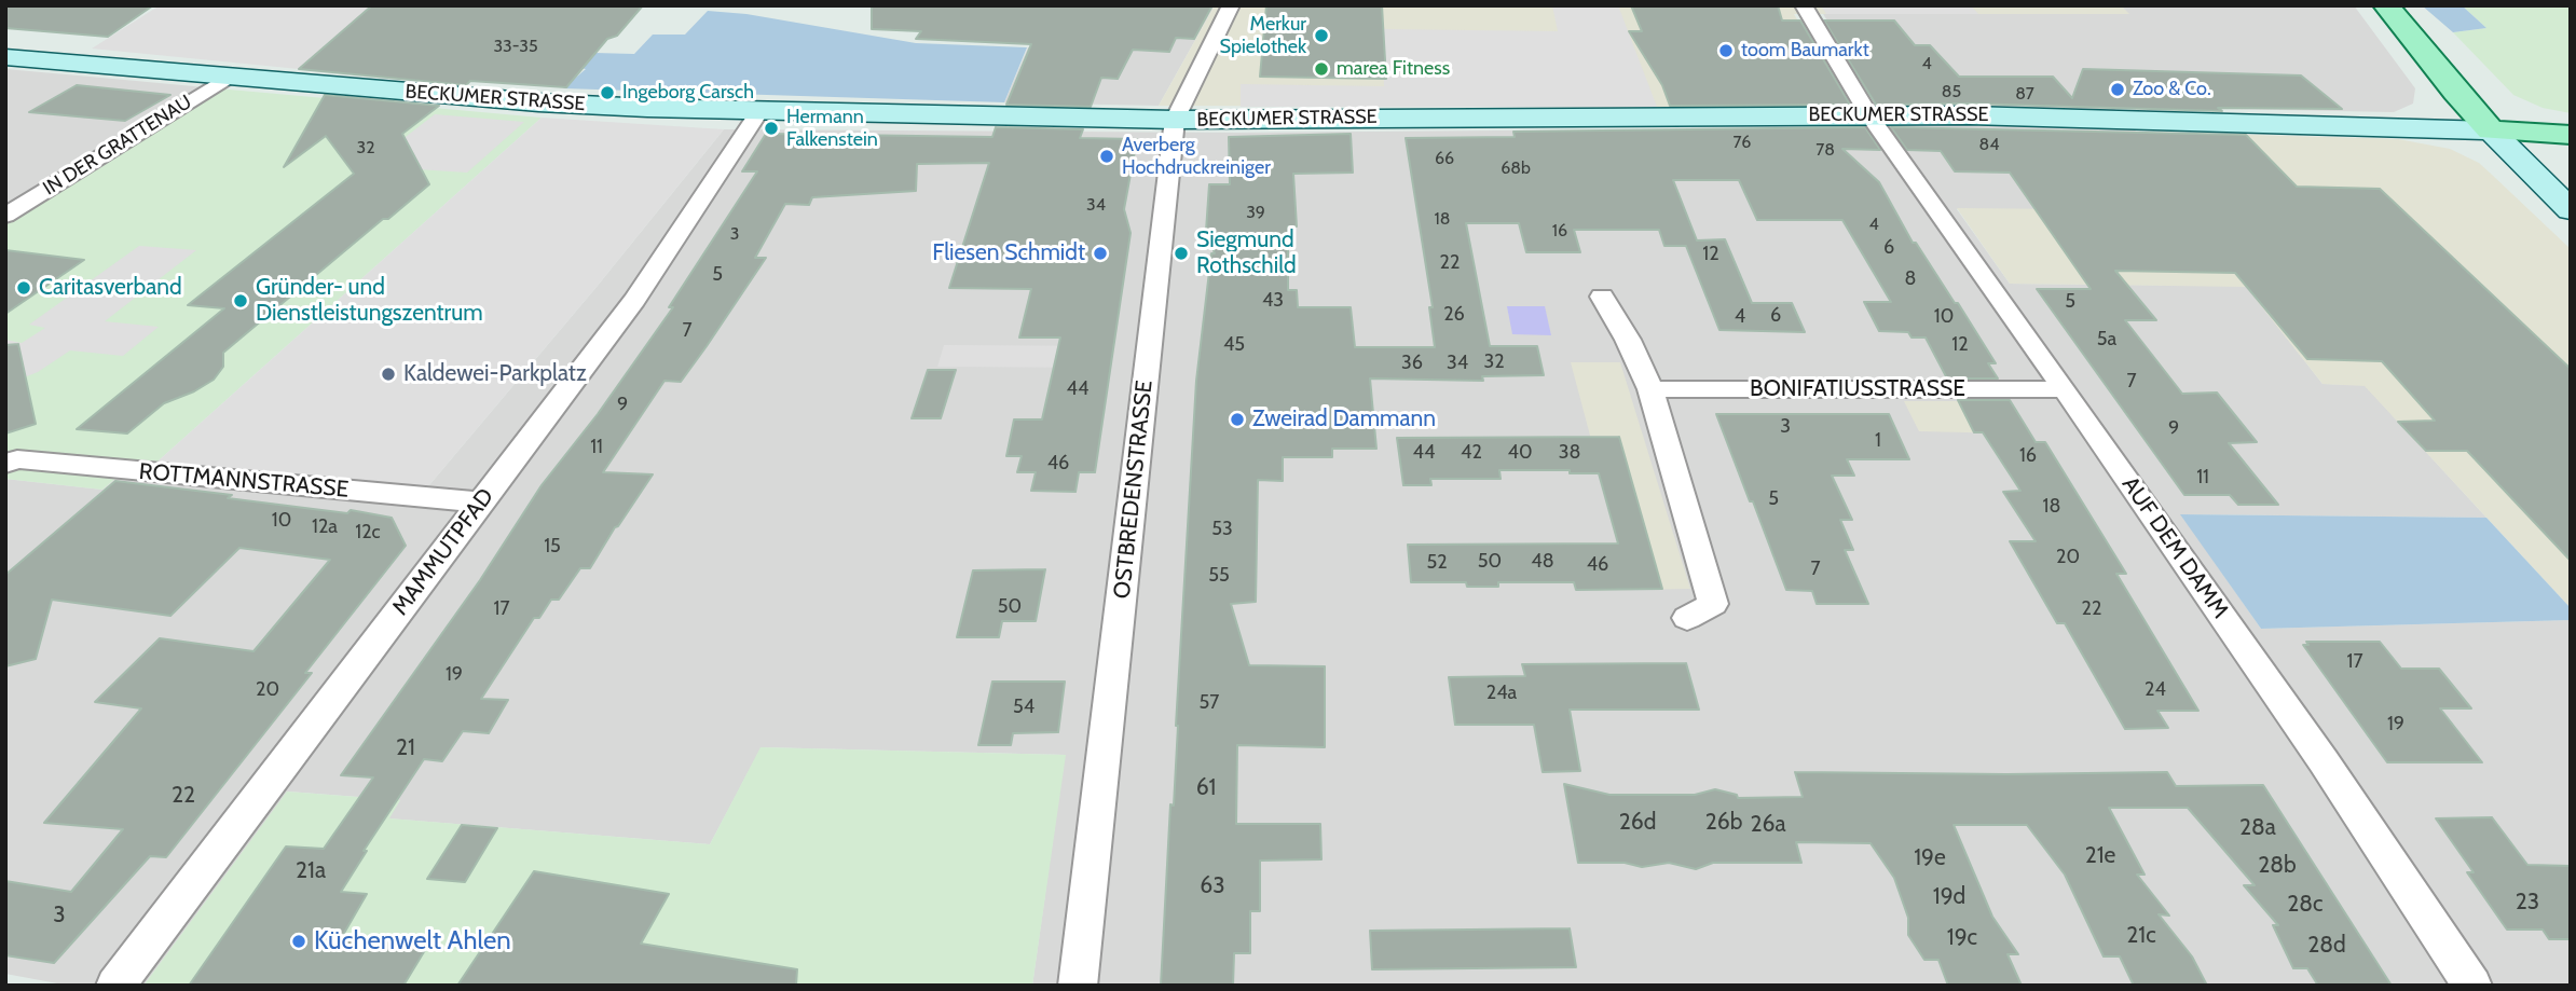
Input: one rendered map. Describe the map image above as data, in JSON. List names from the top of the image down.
{
  "streets": {
    "main road": ["BECKUMER STRASSE"],
    "street": [
      "IN DER GRATTENAU",
      "BONIFATIUSSTRASSE",
      "ROTTMANNSTRASSE",
      "OSTBREDENSTRASSE",
      "AUF DEM DAMM",
      "MAMMUTPFAD"
    ]
  },
  "crossings": [
    ["BECKUMER STRASSE", "IN DER GRATTENAU"],
    ["BECKUMER STRASSE", "OSTBREDENSTRASSE"],
    ["BECKUMER STRASSE", "AUF DEM DAMM"],
    ["BECKUMER STRASSE", "MAMMUTPFAD"],
    ["BONIFATIUSSTRASSE", "AUF DEM DAMM"],
    ["ROTTMANNSTRASSE", "MAMMUTPFAD"]
  ],
  "places": [
    "Merkur Spielothek",
    "toom Baumarkt",
    "marea Fitness",
    "Zoo & Co.",
    "Ingeborg Carsch",
    "Hermann Falkenstein",
    "Averberg Hochdruckreiniger",
    "Fliesen Schmidt",
    "Siegmund Rothschild",
    "Caritasverband",
    "Gründer- und Dienstleistungszentrum",
    "Kaldewei-Parkplatz",
    "Zweirad Dammann",
    "Küchenwelt Ahlen"
  ],
  "house_numbers": [
    "33-35",
    "4",
    "85",
    "87",
    "76",
    "84",
    "32",
    "78",
    "66",
    "68b",
    "34",
    "39",
    "18",
    "4",
    "16",
    "3",
    "6",
    "12",
    "22",
    "5",
    "8",
    "43",
    "5",
    "26",
    "6",
    "4",
    "10",
    "7",
    "5a",
    "45",
    "12",
    "32",
    "36",
    "34",
    "7",
    "44",
    "9",
    "3",
    "9",
    "1",
    "11",
    "44",
    "42",
    "40",
    "38",
    "16",
    "46",
    "11",
    "5",
    "18",
    "10",
    "12a",
    "53",
    "12c",
    "15",
    "20",
    "50",
    "48",
    "52",
    "46",
    "7",
    "55",
    "50",
    "17",
    "22",
    "17",
    "19",
    "20",
    "24",
    "24a",
    "57",
    "54",
    "19",
    "21",
    "61",
    "22",
    "26d",
    "26b",
    "26a",
    "28a",
    "21e",
    "19e",
    "28b",
    "21a",
    "63",
    "19d",
    "23",
    "28c",
    "3",
    "21c",
    "19c",
    "28d"
  ]
}
